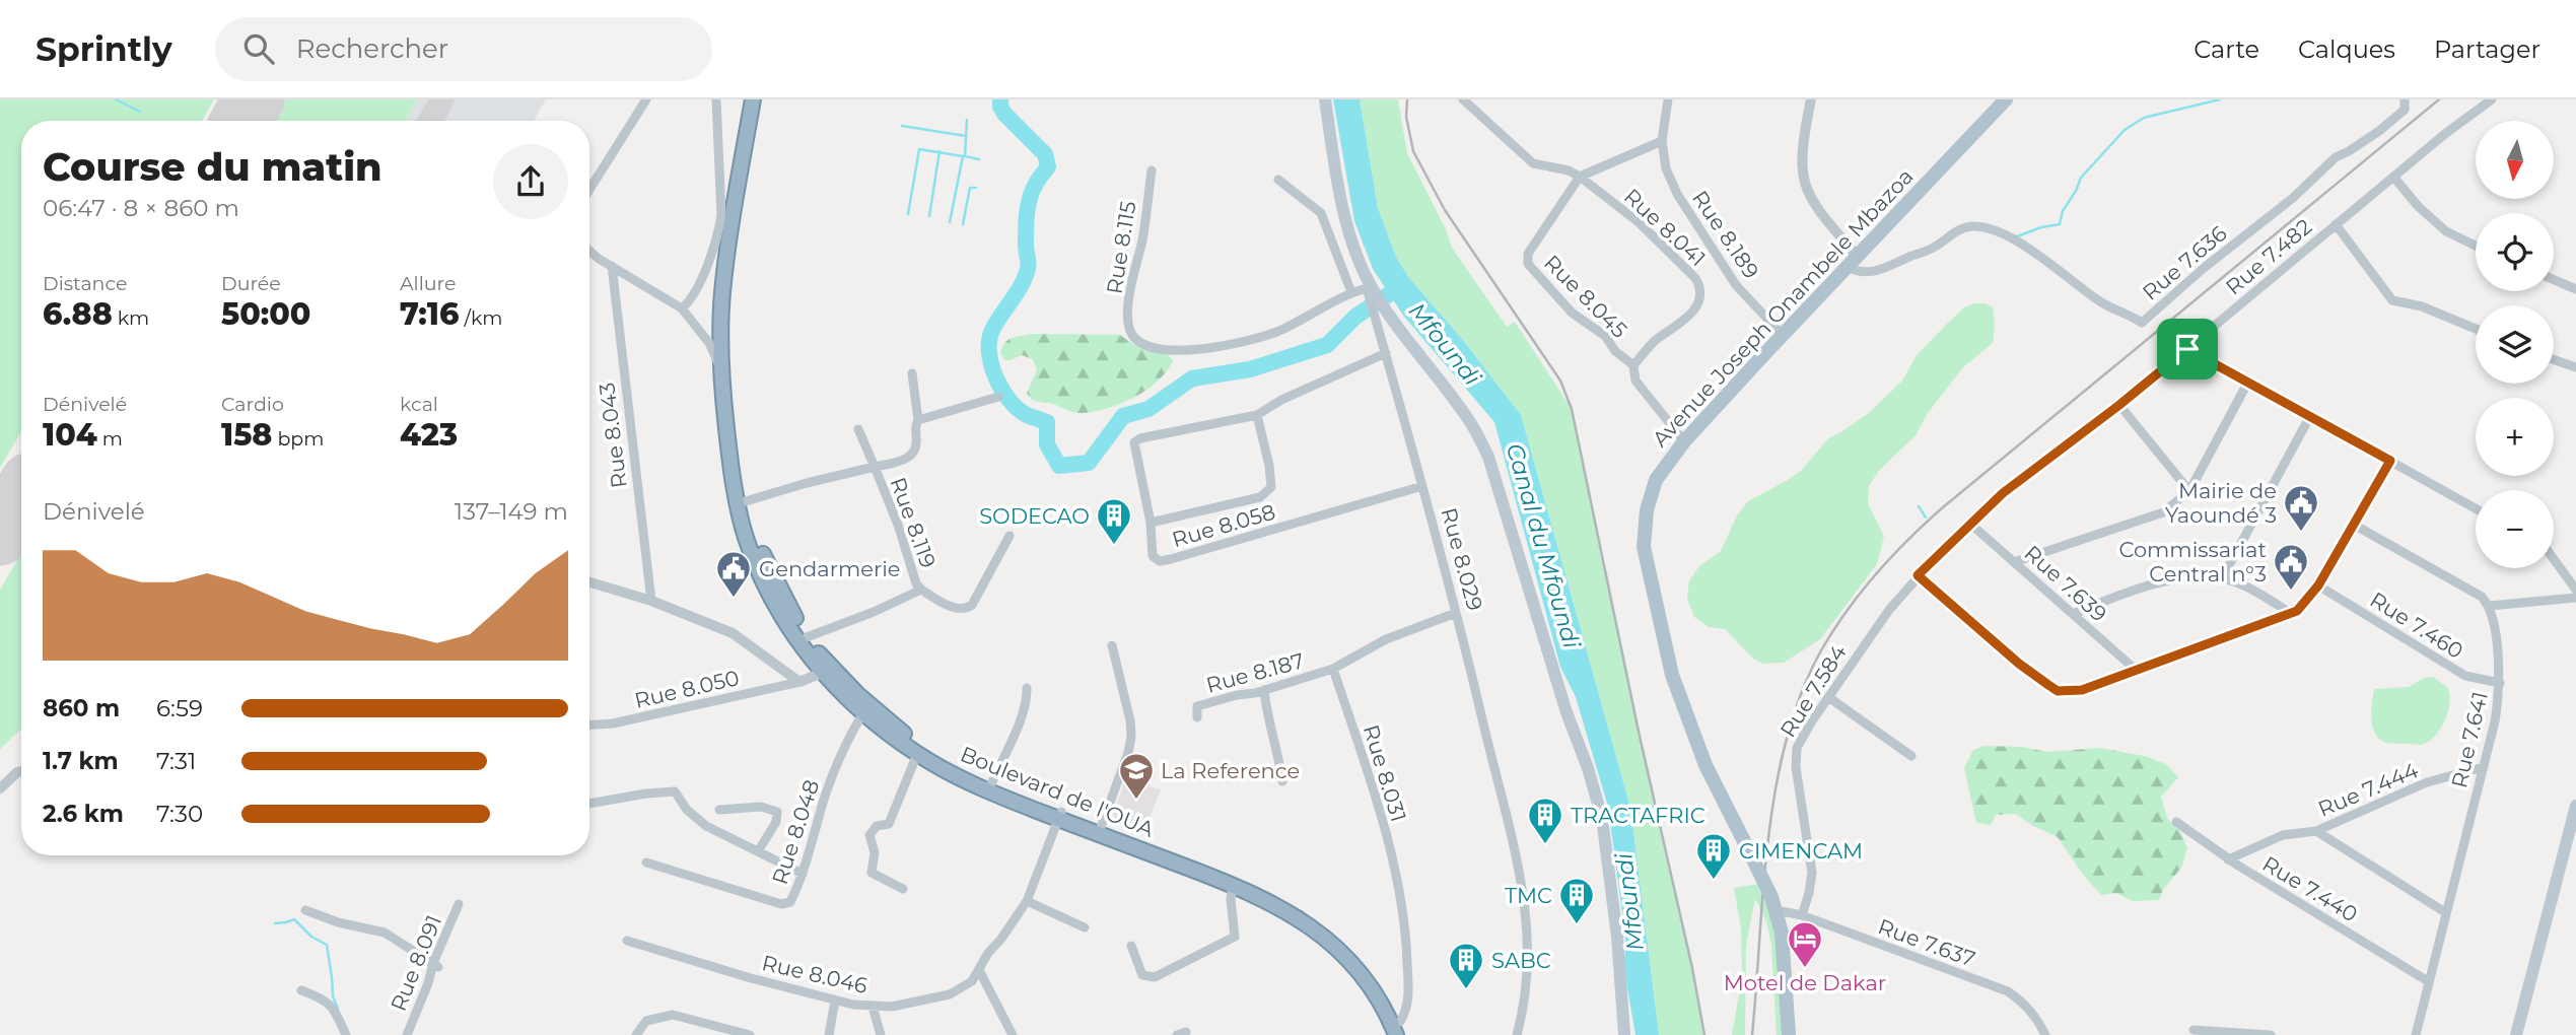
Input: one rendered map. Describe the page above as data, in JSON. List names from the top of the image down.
{
  "streets": {
    "highway": ["Boulevard de l'OUA"],
    "main road": ["Avenue Joseph Onambele Mbazoa", "Rue 8.029"],
    "street": [
      "Rue 8.041",
      "Rue 8.189",
      "Rue 8.115",
      "Rue 7.482",
      "Rue 7.636",
      "Rue 8.045",
      "Rue 8.043",
      "Rue 8.119",
      "Rue 8.058",
      "Rue 7.639",
      "Rue 7.460",
      "Rue 8.187",
      "Rue 8.050",
      "Rue 7.584",
      "Rue 7.641",
      "Rue 8.031",
      "Rue 7.444",
      "Rue 8.048",
      "Rue 7.440",
      "Rue 7.637",
      "Rue 8.091",
      "Rue 8.046"
    ]
  },
  "crossings": [
    ["Rue 8.041", "Rue 8.045"],
    ["Rue 8.189", "Avenue Joseph Onambele Mbazoa"],
    ["Rue 8.115", "Rue 8.029"],
    ["Rue 7.482", "Rue 7.639"],
    ["Rue 7.482", "Rue 7.584"],
    ["Rue 7.636", "Avenue Joseph Onambele Mbazoa"],
    ["Avenue Joseph Onambele Mbazoa", "Rue 7.637"],
    ["Rue 8.058", "Rue 8.029"],
    ["Rue 7.639", "Rue 7.584"],
    ["Rue 7.460", "Rue 7.641"],
    ["Rue 8.187", "Rue 8.031"],
    ["Rue 7.584", "Rue 7.637"],
    ["Rue 7.641", "Rue 7.444"],
    ["Rue 7.641", "Rue 7.440"],
    ["Rue 8.031", "Boulevard de l'OUA"],
    ["Rue 7.444", "Rue 7.440"],
    ["Boulevard de l'OUA", "Rue 8.048"],
    ["Boulevard de l'OUA", "Rue 8.046"]
  ],
  "water": ["Mfoundi", "Canal du Mfoundi"],
  "places": {
    "public building": ["Mairie de Yaoundé 3", "Commissariat Central n°3", "Gendarmerie"],
    "building": [
      "SODECAO",
      "TRACTAFRIC",
      "CIMENCAM",
      "TMC",
      "SABC"
    ],
    "school or university": ["La Reference"],
    "hotel": ["Motel de Dakar"]
  },
  "north": "bottom",
  "page": {
    "header": "Sprintly",
    "search": "Rechercher",
    "nav": ["Carte", "Calques", "Partager"],
    "map_buttons": ["+", "−"],
    "heading": ["Course du matin", "06:47 · 8 × 860 m"],
    "stats": [
      ["Distance", "6.88 km"],
      ["Durée", "50:00"],
      ["Allure", "7:16 /km"],
      ["Dénivelé", "104 m"],
      ["Cardio", "158 bpm"],
      ["kcal", "423"]
    ],
    "chart": ["Dénivelé", "137–149 m"],
    "list": [
      {
        "name": "860 m",
        "note": "6:59"
      },
      {
        "name": "1.7 km",
        "note": "7:31"
      },
      {
        "name": "2.6 km",
        "note": "7:30"
      }
    ]
  }
}
